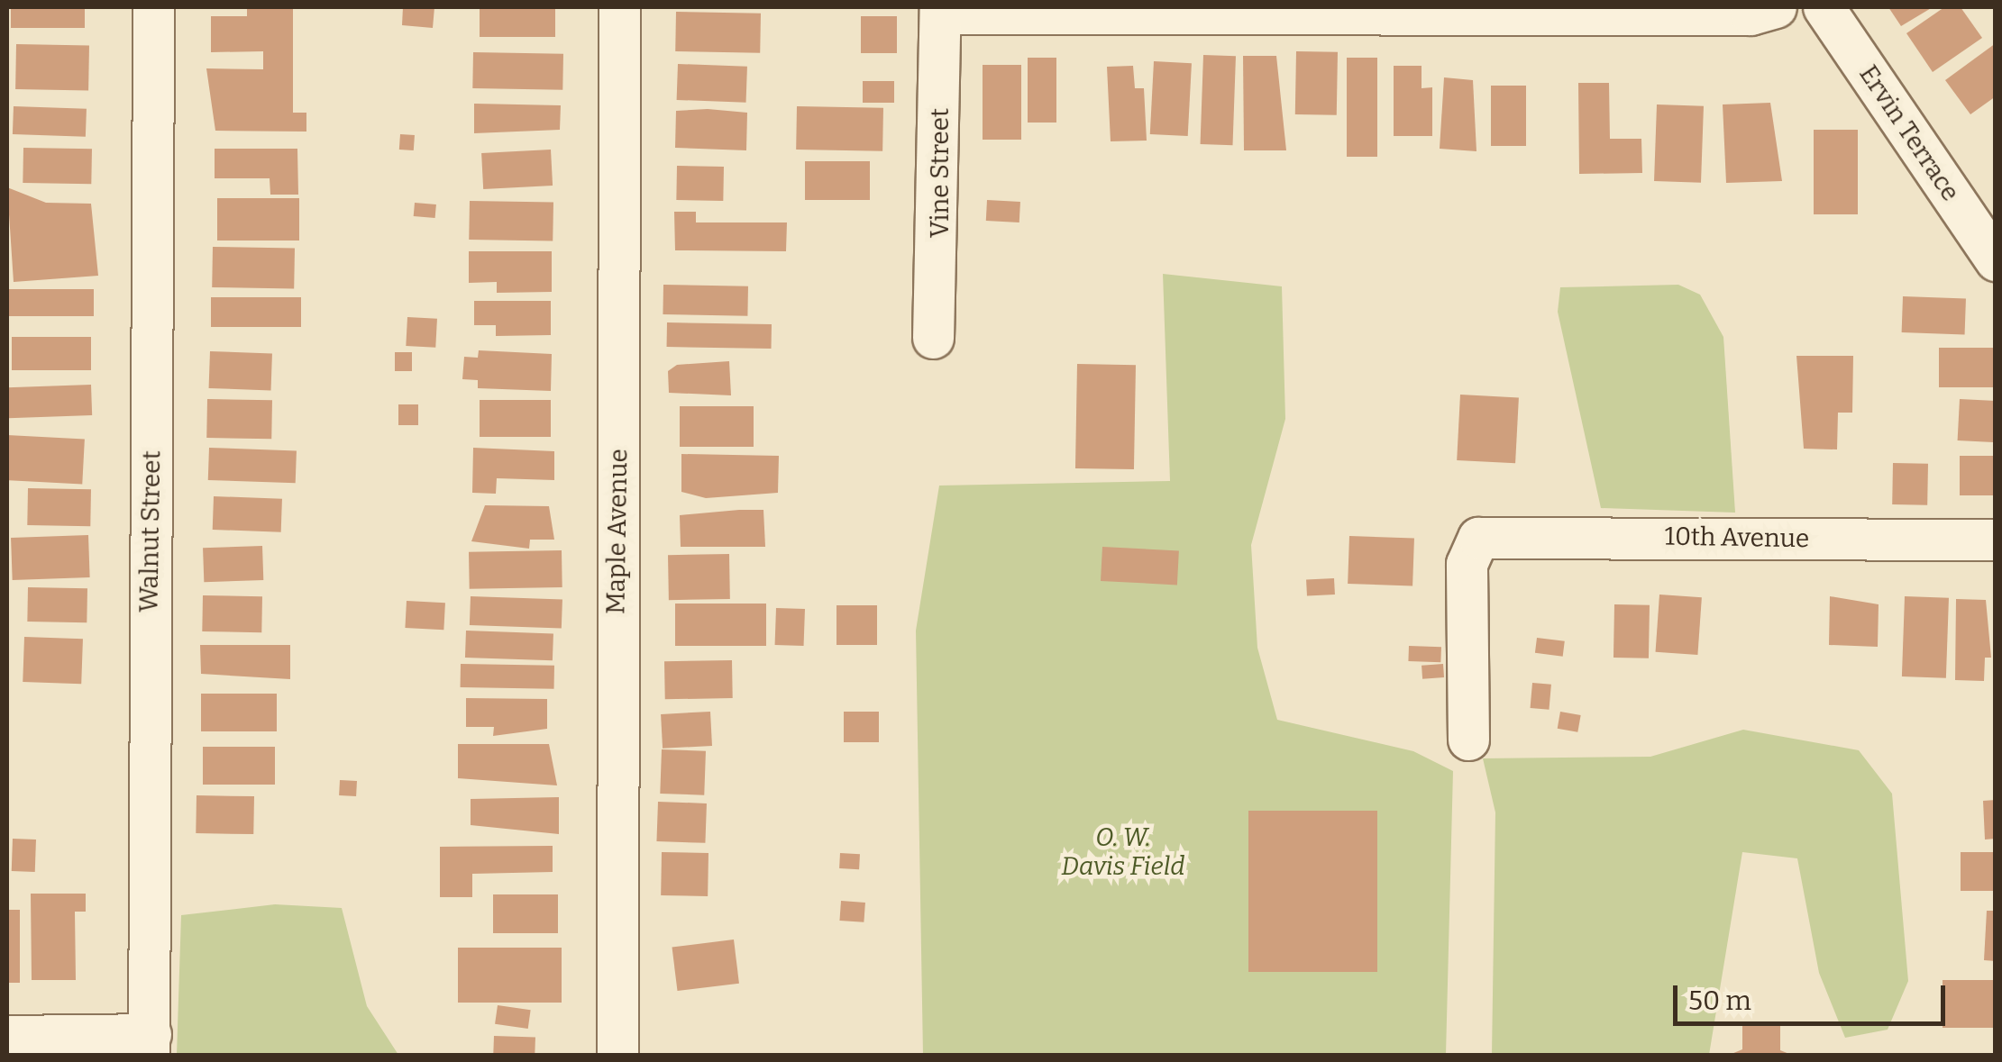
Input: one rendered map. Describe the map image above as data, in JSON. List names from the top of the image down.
{
  "streets": {
    "street": [
      "Ervin Terrace",
      "Vine Street",
      "Walnut Street",
      "Maple Avenue",
      "10th Avenue"
    ]
  },
  "parks": ["O. W. Davis Field"],
  "scale_bar": "50 m"
}
